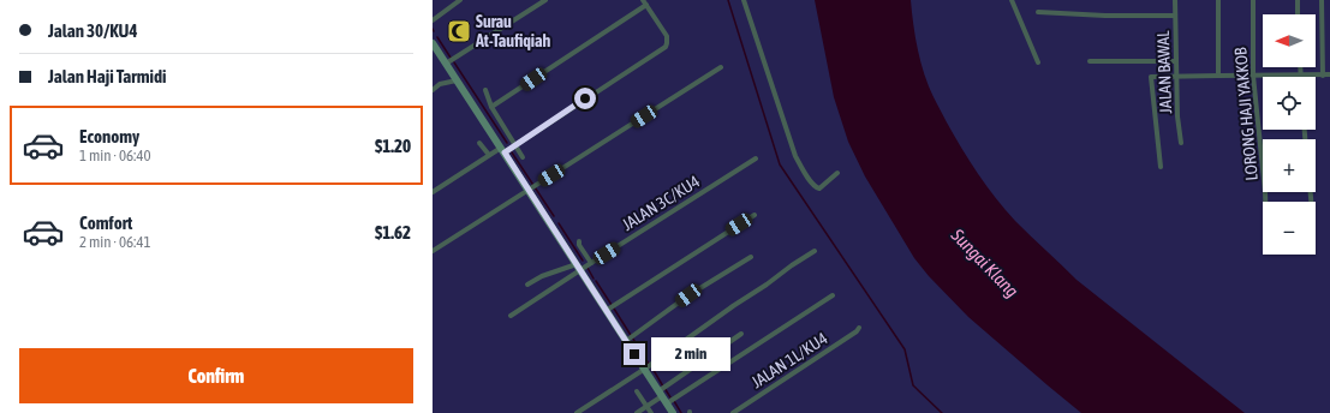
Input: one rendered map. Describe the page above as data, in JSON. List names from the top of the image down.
{
  "streets": {
    "street": [
      "JALAN BAWAL",
      "LORONG HAJI YAKKOB",
      "JALAN 3C/KU4",
      "JALAN 1L/KU4"
    ]
  },
  "water": ["Sungai Klang"],
  "places": {
    "mosque": ["Surau At-Taufiqiah"]
  },
  "north": "left",
  "page": {
    "banner": ["Jalan 30/KU4", "Jalan Haji Tarmidi"],
    "map_buttons": ["+", "−"],
    "list": [
      {
        "name": "Economy",
        "note": "1 min · 06:40",
        "value": "$1.20"
      },
      {
        "name": "Comfort",
        "note": "2 min · 06:41",
        "value": "$1.62"
      }
    ],
    "bubble": "2 min",
    "buttons": "Confirm"
  }
}
